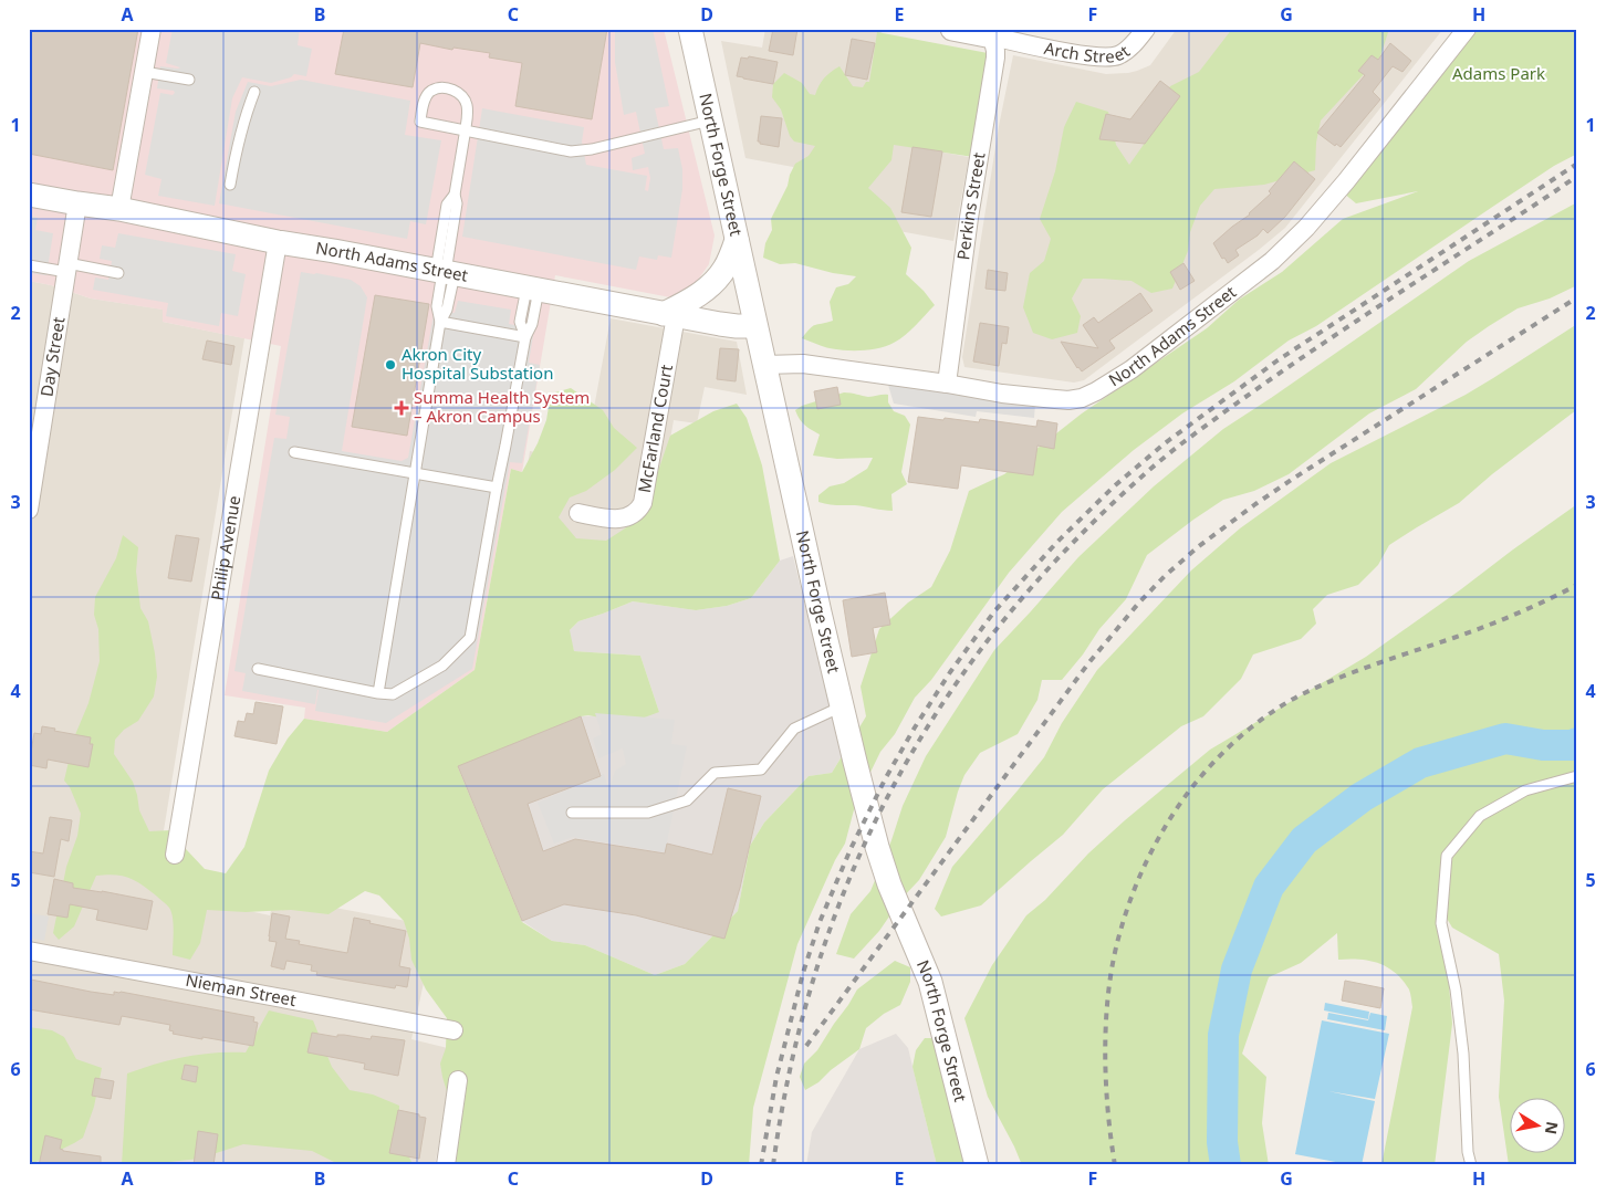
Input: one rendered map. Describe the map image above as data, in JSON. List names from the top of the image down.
{
  "streets": {
    "street": [
      "Arch Street",
      "North Forge Street",
      "Perkins Street",
      "North Adams Street",
      "Day Street",
      "McFarland Court",
      "Philip Avenue",
      "Nieman Street"
    ]
  },
  "crossings": [
    ["Arch Street", "Perkins Street"],
    ["North Forge Street", "North Adams Street"],
    ["Perkins Street", "North Adams Street"],
    ["North Adams Street", "Day Street"],
    ["North Adams Street", "McFarland Court"],
    ["North Adams Street", "Philip Avenue"]
  ],
  "parks": ["Adams Park"],
  "places": {
    "other": ["Akron City Hospital Substation"],
    "health": ["Summa Health System – Akron Campus"]
  },
  "north": "right",
  "grid": {
    "columns": [
      "A",
      "B",
      "C",
      "D",
      "E",
      "F",
      "G",
      "H"
    ],
    "rows": [
      "1",
      "2",
      "3",
      "4",
      "5",
      "6"
    ]
  }
}
